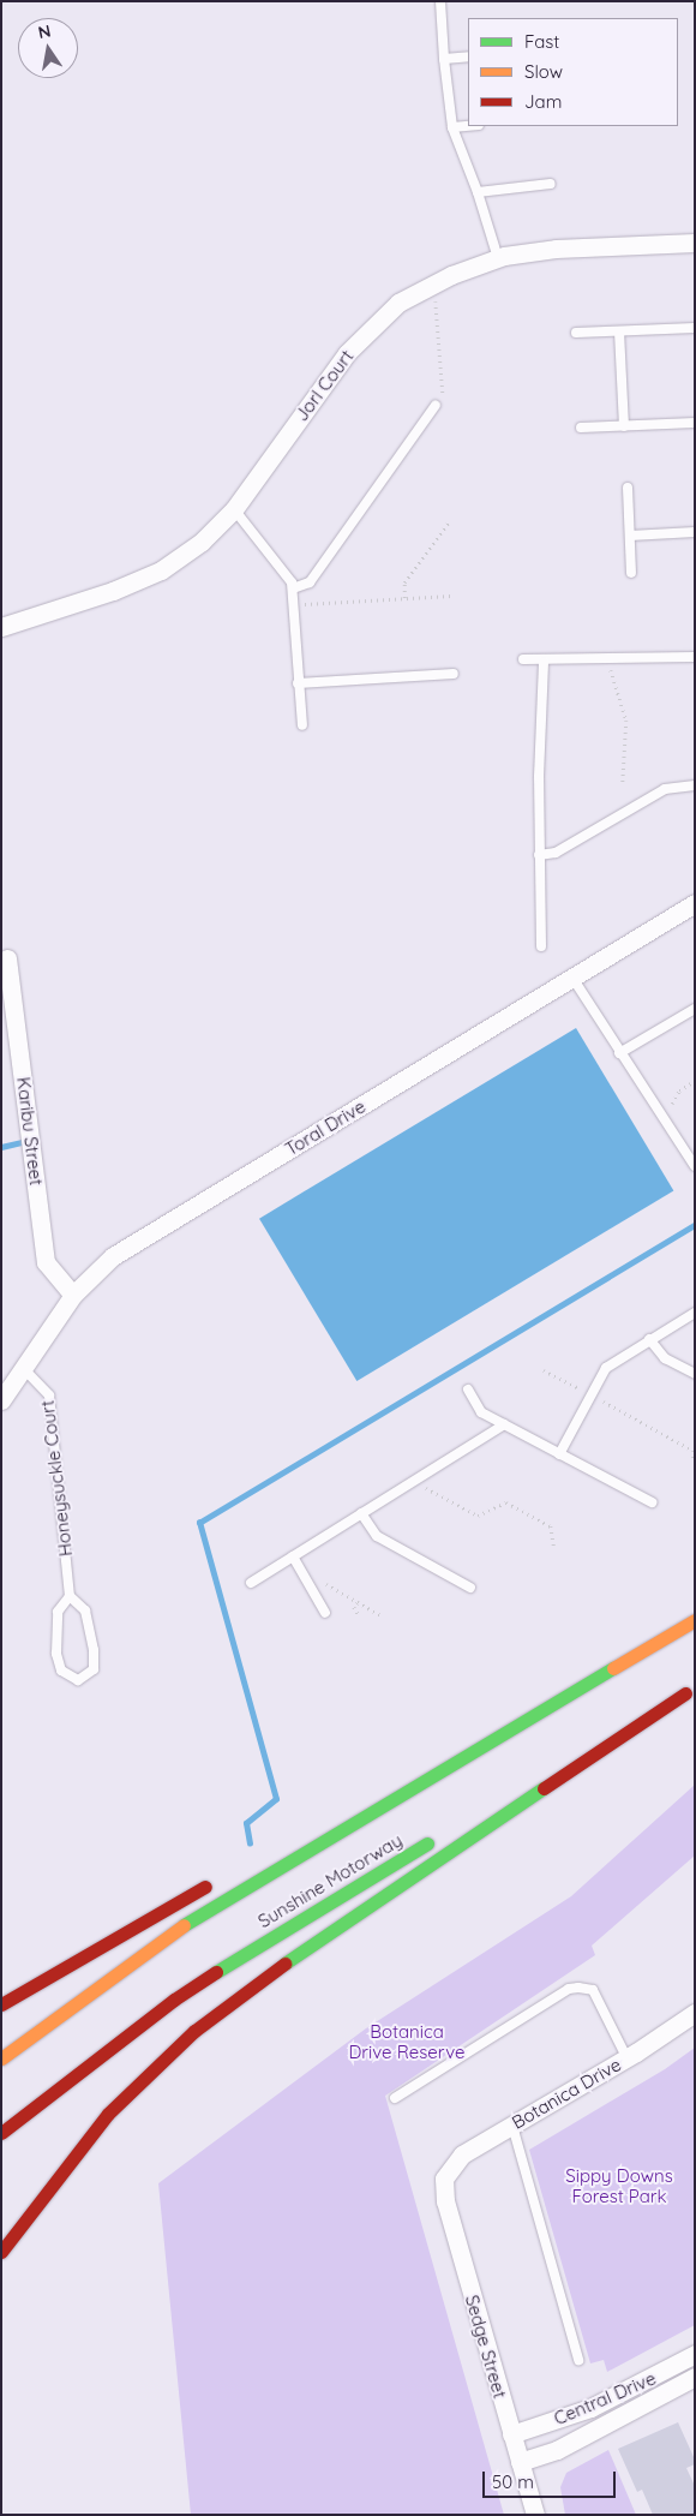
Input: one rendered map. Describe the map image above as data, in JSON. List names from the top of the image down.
{
  "streets": {
    "highway": ["Sunshine Motorway"],
    "street": [
      "Jorl Court",
      "Toral Drive",
      "Karibu Street",
      "Botanica Drive",
      "Sedge Street",
      "Central Drive"
    ],
    "lane": ["Honeysuckle Court"]
  },
  "crossings": [
    ["Toral Drive", "Karibu Street"],
    ["Toral Drive", "Honeysuckle Court"],
    ["Botanica Drive", "Sedge Street"],
    ["Sedge Street", "Central Drive"]
  ],
  "parks": ["Botanica Drive Reserve", "Sippy Downs Forest Park"],
  "legend": ["Fast", "Slow", "Jam"],
  "scale_bar": "50 m",
  "north": "top"
}
